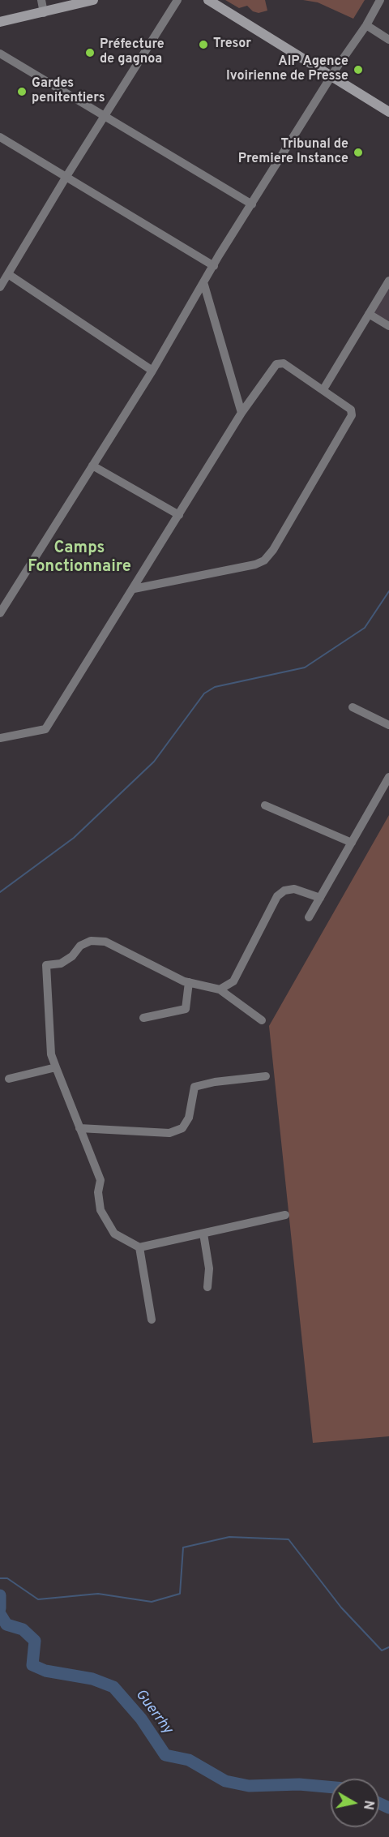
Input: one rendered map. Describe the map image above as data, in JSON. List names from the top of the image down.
{
  "districts": ["Camps Fonctionnaire"],
  "water": ["Guerrhy"],
  "places": [
    "Tresor",
    "Préfecture de gagnoa",
    "AIP Agence Ivoirienne de Presse",
    "Gardes penitentiers",
    "Tribunal de Premiere Instance"
  ],
  "north": "right"
}
